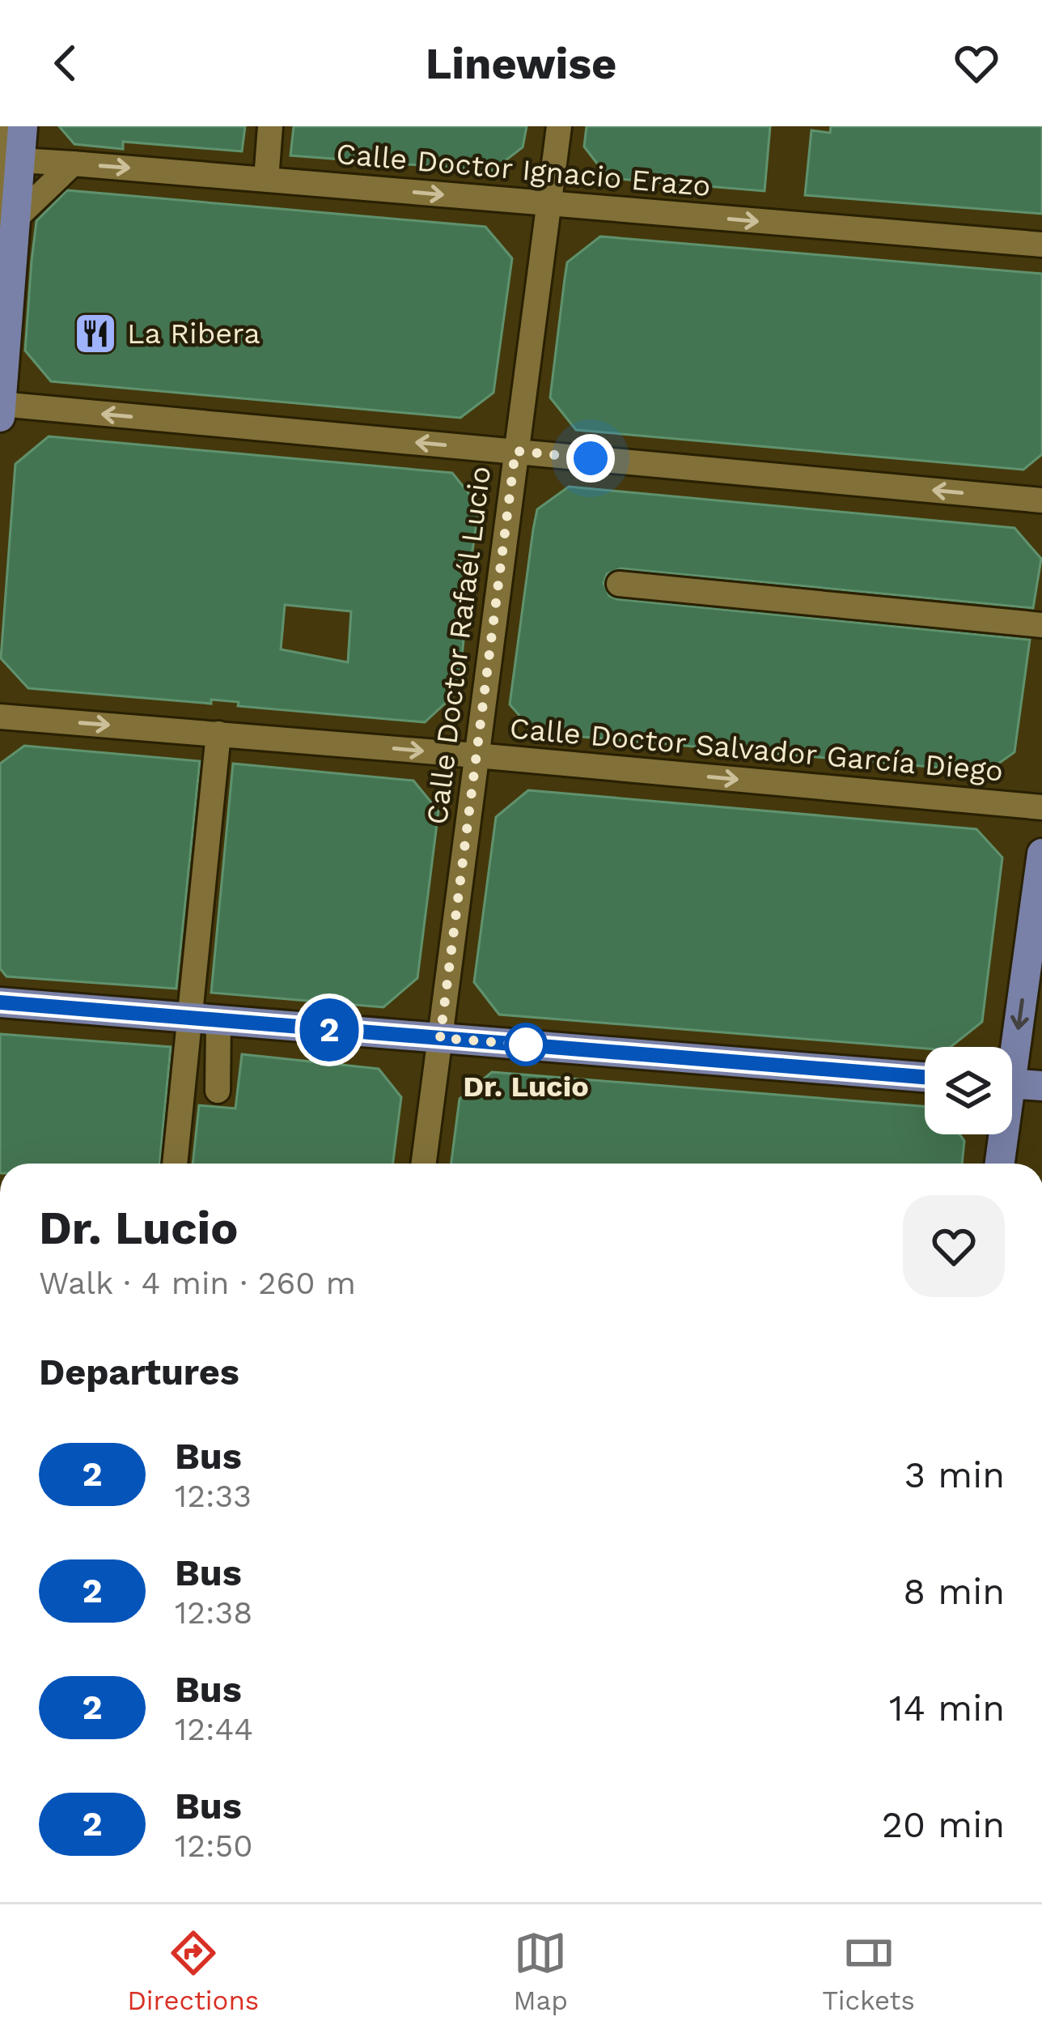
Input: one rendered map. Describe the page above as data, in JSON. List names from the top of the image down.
{
  "streets": {
    "street": ["Calle Doctor Ignacio Erazo", "Calle Doctor Rafaél Lucio", "Calle Doctor Salvador García Diego"]
  },
  "crossings": [
    ["Calle Doctor Ignacio Erazo", "Calle Doctor Rafaél Lucio"],
    ["Calle Doctor Rafaél Lucio", "Calle Doctor Salvador García Diego"]
  ],
  "one_way": ["Calle Doctor Ignacio Erazo"],
  "places": {
    "restaurant": ["La Ribera"],
    "other": ["Dr. Lucio"]
  },
  "lines": ["bus line 2"],
  "page": {
    "header": "Linewise",
    "on_map": "2",
    "heading": [
      ["Dr. Lucio", "Walk · 4 min · 260 m"],
      "Departures"
    ],
    "list": [
      {
        "mark": "2",
        "name": "Bus",
        "note": "12:33",
        "value": "3 min"
      },
      {
        "mark": "2",
        "name": "Bus",
        "note": "12:38",
        "value": "8 min"
      },
      {
        "mark": "2",
        "name": "Bus",
        "note": "12:44",
        "value": "14 min"
      },
      {
        "mark": "2",
        "name": "Bus",
        "note": "12:50",
        "value": "20 min"
      }
    ],
    "tabs": ["Directions", "Map", "Tickets"]
  }
}
